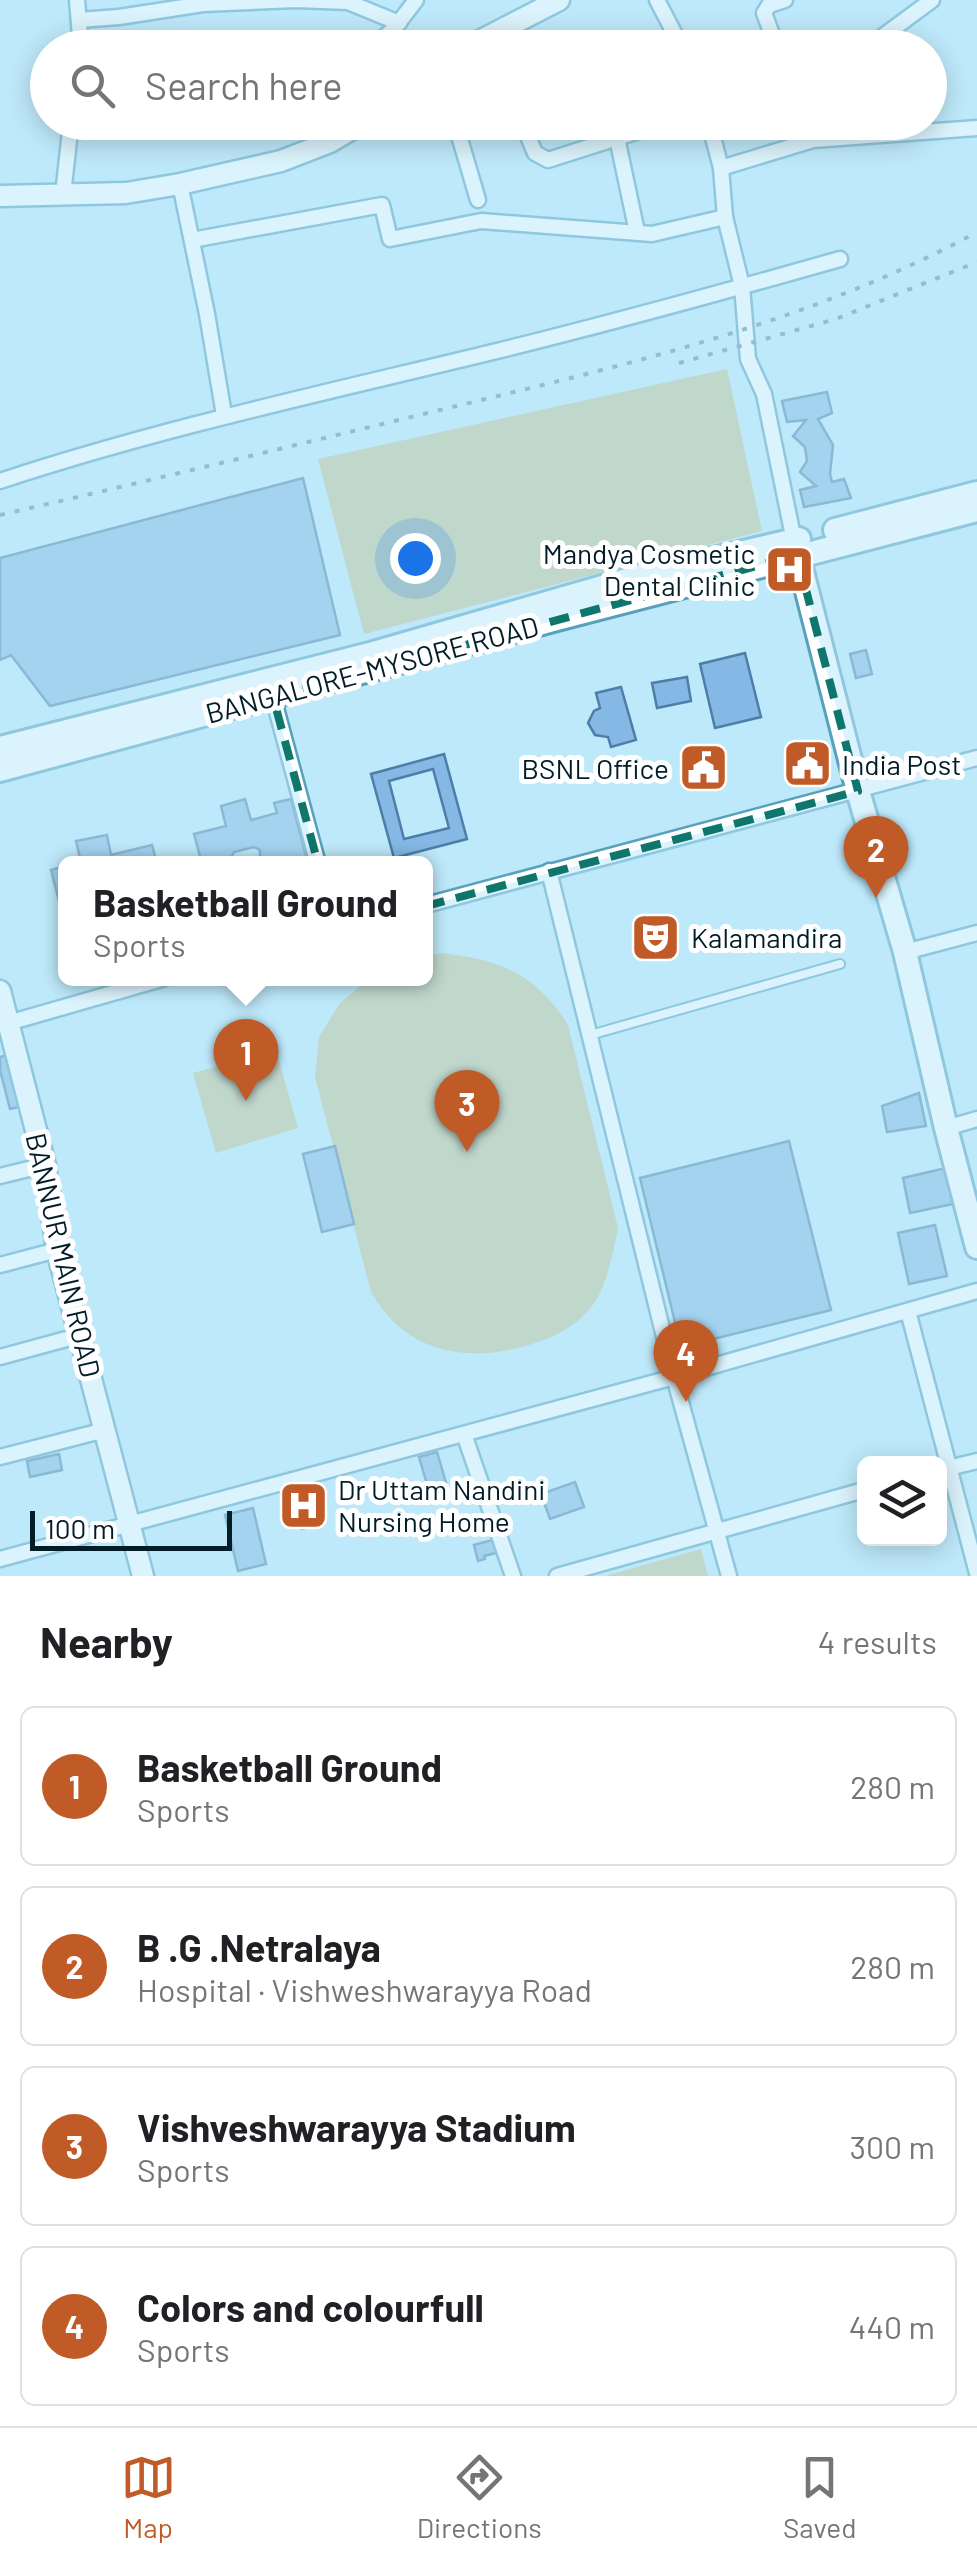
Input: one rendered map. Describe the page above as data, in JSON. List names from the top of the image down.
{
  "streets": {
    "main road": ["BANGALORE-MYSORE ROAD", "BANNUR MAIN ROAD"]
  },
  "places": {
    "hospital": ["Mandya Cosmetic Dental Clinic", "Dr Uttam Nandini Nursing Home"],
    "public building": ["India Post", "BSNL Office"],
    "theatre": ["Kalamandira"]
  },
  "scale_bar": "100 m",
  "page": {
    "search": "Search here",
    "pins": [
      "2",
      "1",
      "3",
      "4"
    ],
    "popup": ["Basketball Ground", "Sports"],
    "scale": "100 m",
    "heading": ["Nearby", "4 results"],
    "list": [
      {
        "mark": "1",
        "name": "Basketball Ground",
        "note": "Sports",
        "value": "280 m"
      },
      {
        "mark": "2",
        "name": "B .G .Netralaya",
        "note": "Hospital · Vishweshwarayya Road",
        "value": "280 m"
      },
      {
        "mark": "3",
        "name": "Vishveshwarayya Stadium",
        "note": "Sports",
        "value": "300 m"
      },
      {
        "mark": "4",
        "name": "Colors and colourfull",
        "note": "Sports",
        "value": "440 m"
      }
    ],
    "nav": ["Map", "Directions", "Saved"]
  }
}
